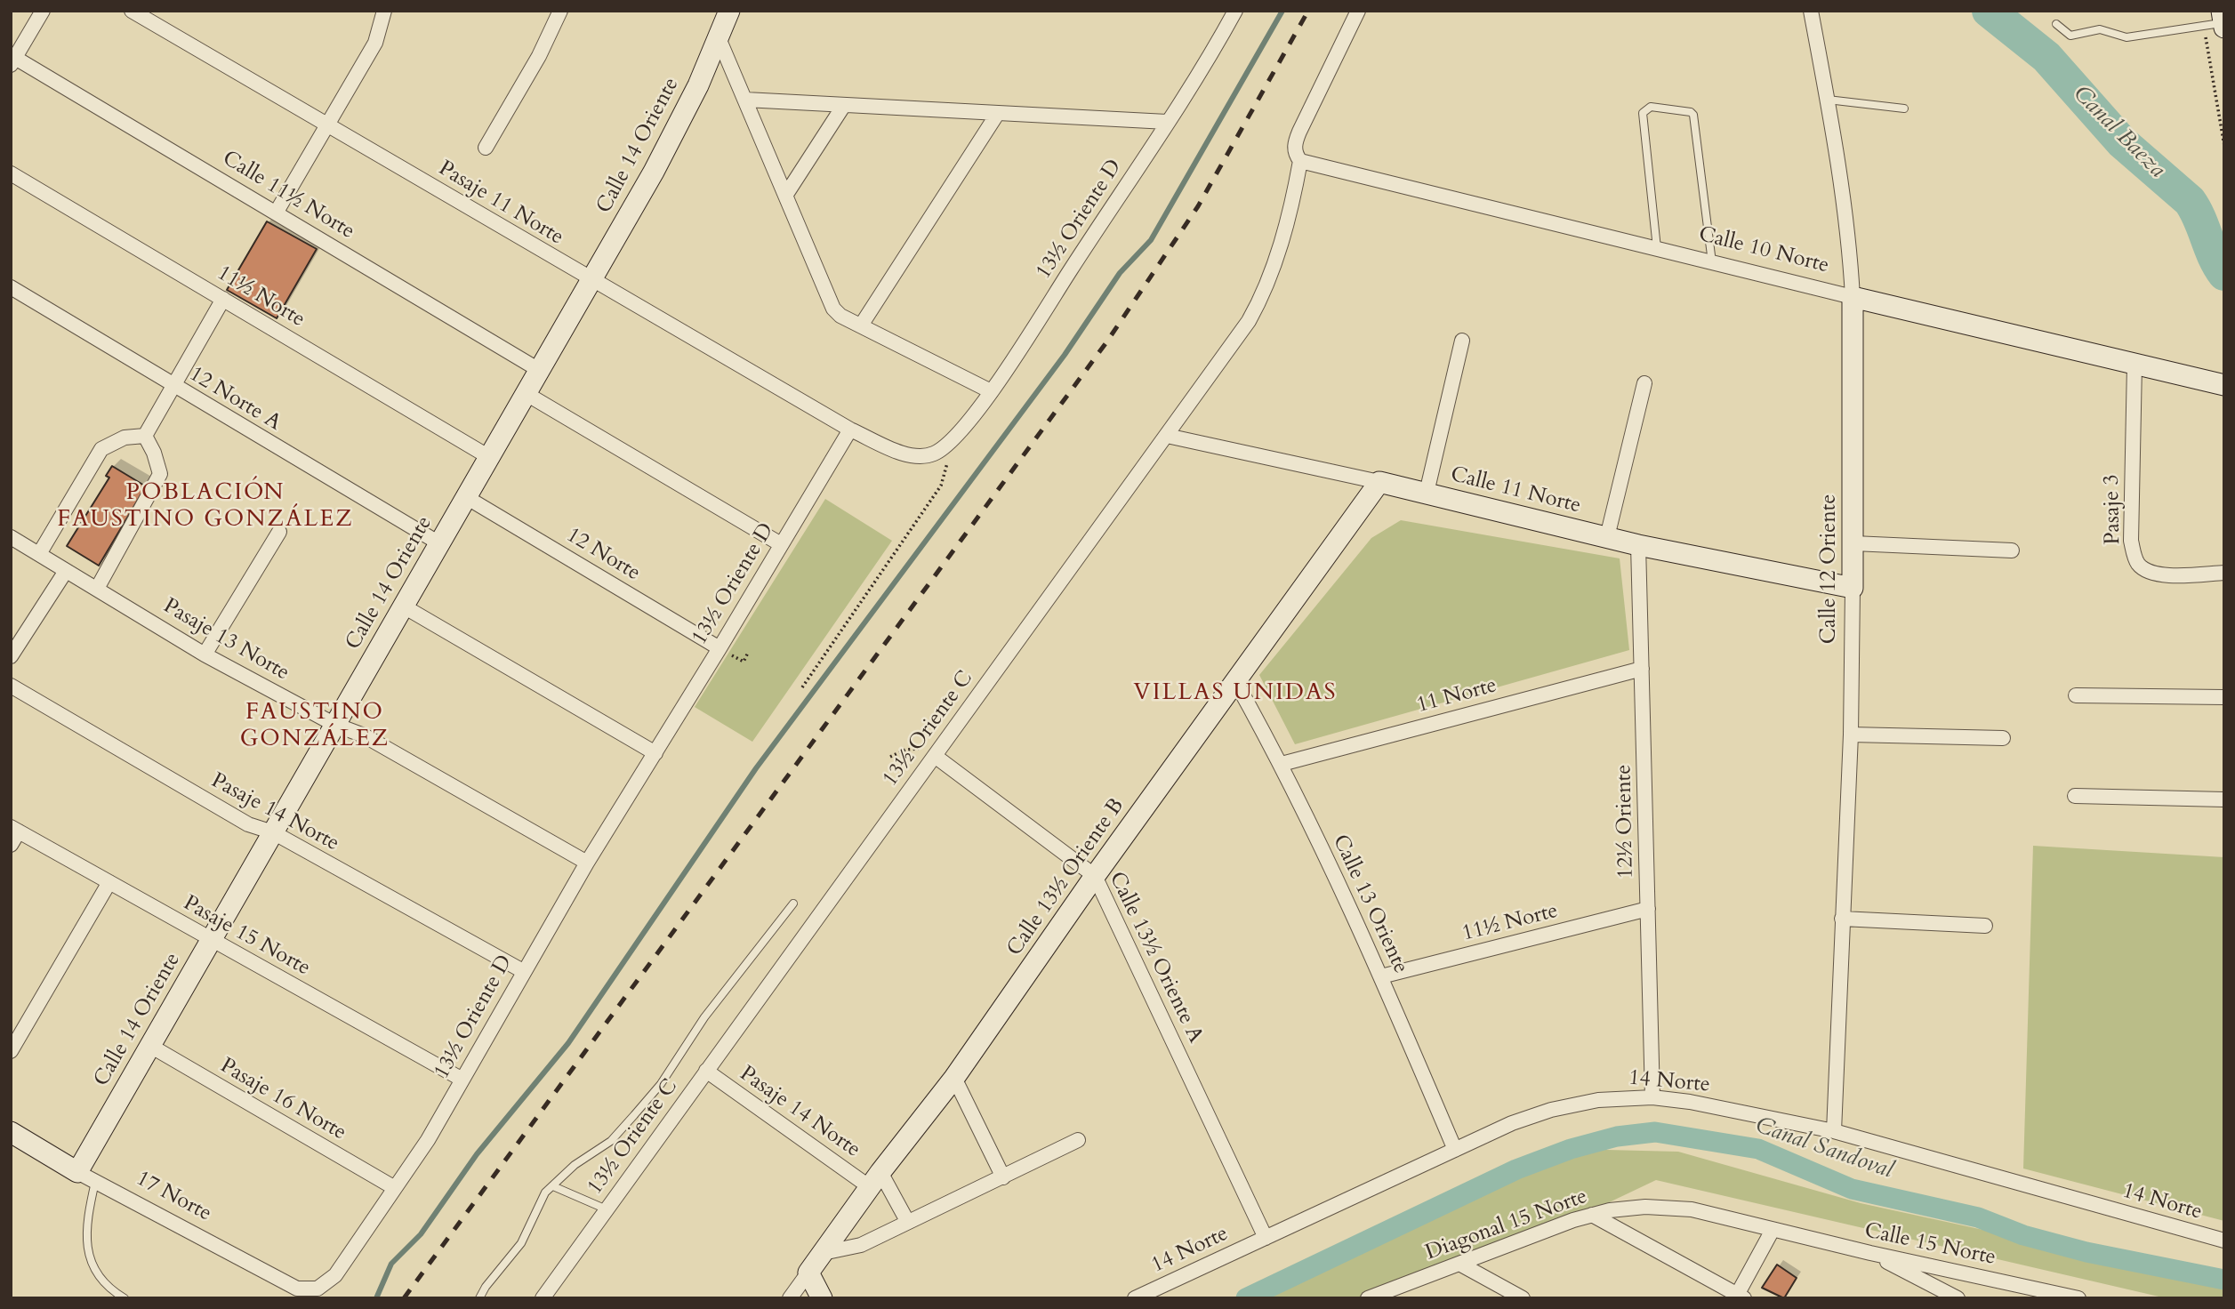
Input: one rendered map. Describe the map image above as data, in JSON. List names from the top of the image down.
{
  "streets": {
    "street": [
      "Calle 14 Oriente",
      "Calle 11½ Norte",
      "Pasaje 11 Norte",
      "13½ Oriente D",
      "Calle 10 Norte",
      "11½ Norte",
      "12 Norte A",
      "Calle 11 Norte",
      "Pasaje 3",
      "12 Norte",
      "Calle 12 Oriente",
      "Pasaje 13 Norte",
      "11 Norte",
      "13½ Oriente C",
      "Pasaje 14 Norte",
      "12½ Oriente",
      "Calle 13½ Oriente B",
      "Calle 13 Oriente",
      "Pasaje 15 Norte",
      "Calle 13½ Oriente A",
      "14 Norte",
      "Pasaje 16 Norte",
      "17 Norte",
      "Diagonal 15 Norte",
      "Calle 15 Norte"
    ]
  },
  "crossings": [
    ["Calle 14 Oriente", "Calle 11½ Norte"],
    ["Calle 14 Oriente", "Pasaje 11 Norte"],
    ["Calle 14 Oriente", "11½ Norte"],
    ["Calle 14 Oriente", "12 Norte A"],
    ["Calle 14 Oriente", "12 Norte"],
    ["Calle 14 Oriente", "Pasaje 13 Norte"],
    ["Calle 14 Oriente", "Pasaje 14 Norte"],
    ["Calle 14 Oriente", "Pasaje 15 Norte"],
    ["Calle 14 Oriente", "Pasaje 16 Norte"],
    ["Calle 14 Oriente", "17 Norte"],
    ["Pasaje 11 Norte", "13½ Oriente D"],
    ["13½ Oriente D", "12 Norte"],
    ["13½ Oriente D", "Pasaje 13 Norte"],
    ["13½ Oriente D", "Pasaje 14 Norte"],
    ["13½ Oriente D", "Pasaje 15 Norte"],
    ["13½ Oriente D", "Pasaje 16 Norte"],
    ["13½ Oriente D", "17 Norte"],
    ["Calle 10 Norte", "Pasaje 3"],
    ["Calle 10 Norte", "Calle 12 Oriente"],
    ["Calle 10 Norte", "13½ Oriente C"],
    ["11½ Norte", "12½ Oriente"],
    ["11½ Norte", "Calle 13 Oriente"],
    ["Calle 11 Norte", "Calle 12 Oriente"],
    ["Calle 11 Norte", "13½ Oriente C"],
    ["Calle 11 Norte", "12½ Oriente"],
    ["Calle 11 Norte", "Calle 13½ Oriente B"],
    ["Calle 12 Oriente", "14 Norte"],
    ["11 Norte", "12½ Oriente"],
    ["11 Norte", "Calle 13 Oriente"],
    ["13½ Oriente C", "Pasaje 14 Norte"],
    ["13½ Oriente C", "Calle 13½ Oriente A"],
    ["Pasaje 14 Norte", "Calle 13½ Oriente B"],
    ["12½ Oriente", "14 Norte"],
    ["Calle 13½ Oriente B", "Calle 13 Oriente"],
    ["Calle 13½ Oriente B", "Calle 13½ Oriente A"],
    ["Calle 13 Oriente", "14 Norte"],
    ["Calle 13½ Oriente A", "14 Norte"],
    ["Diagonal 15 Norte", "Calle 15 Norte"]
  ],
  "districts": ["POBLACIÓN FAUSTINO GONZÁLEZ", "VILLAS UNIDAS", "FAUSTINO GONZÁLEZ"],
  "water": ["Canal Baeza", "Canal Sandoval"]
}
